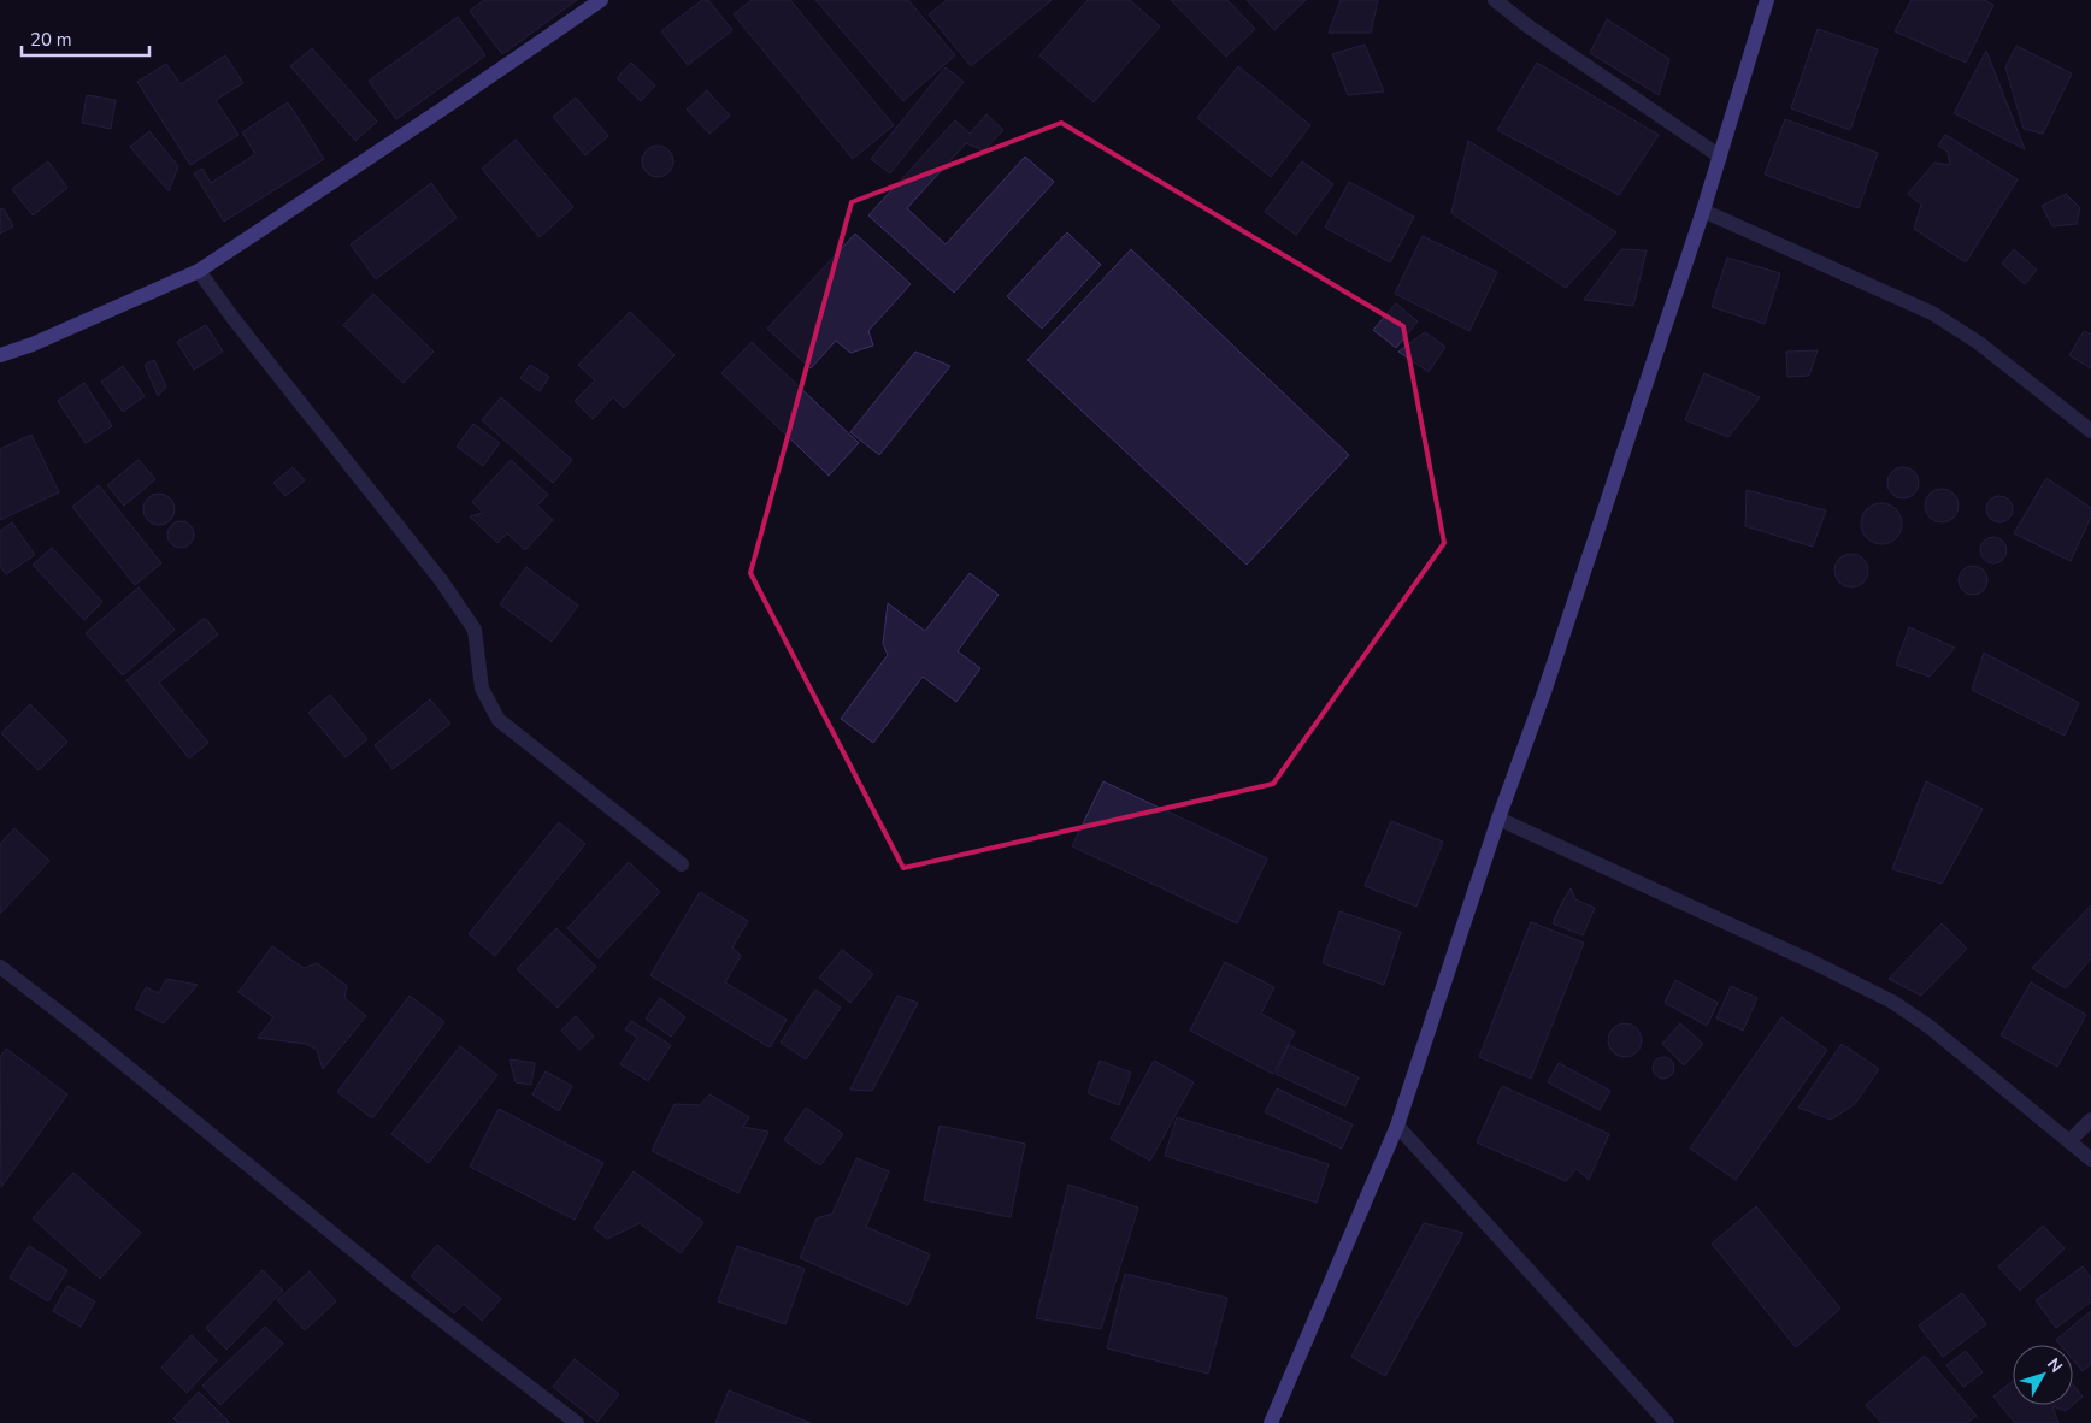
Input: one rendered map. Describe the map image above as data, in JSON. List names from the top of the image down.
{
  "scale_bar": "20 m",
  "north": "top right"
}
